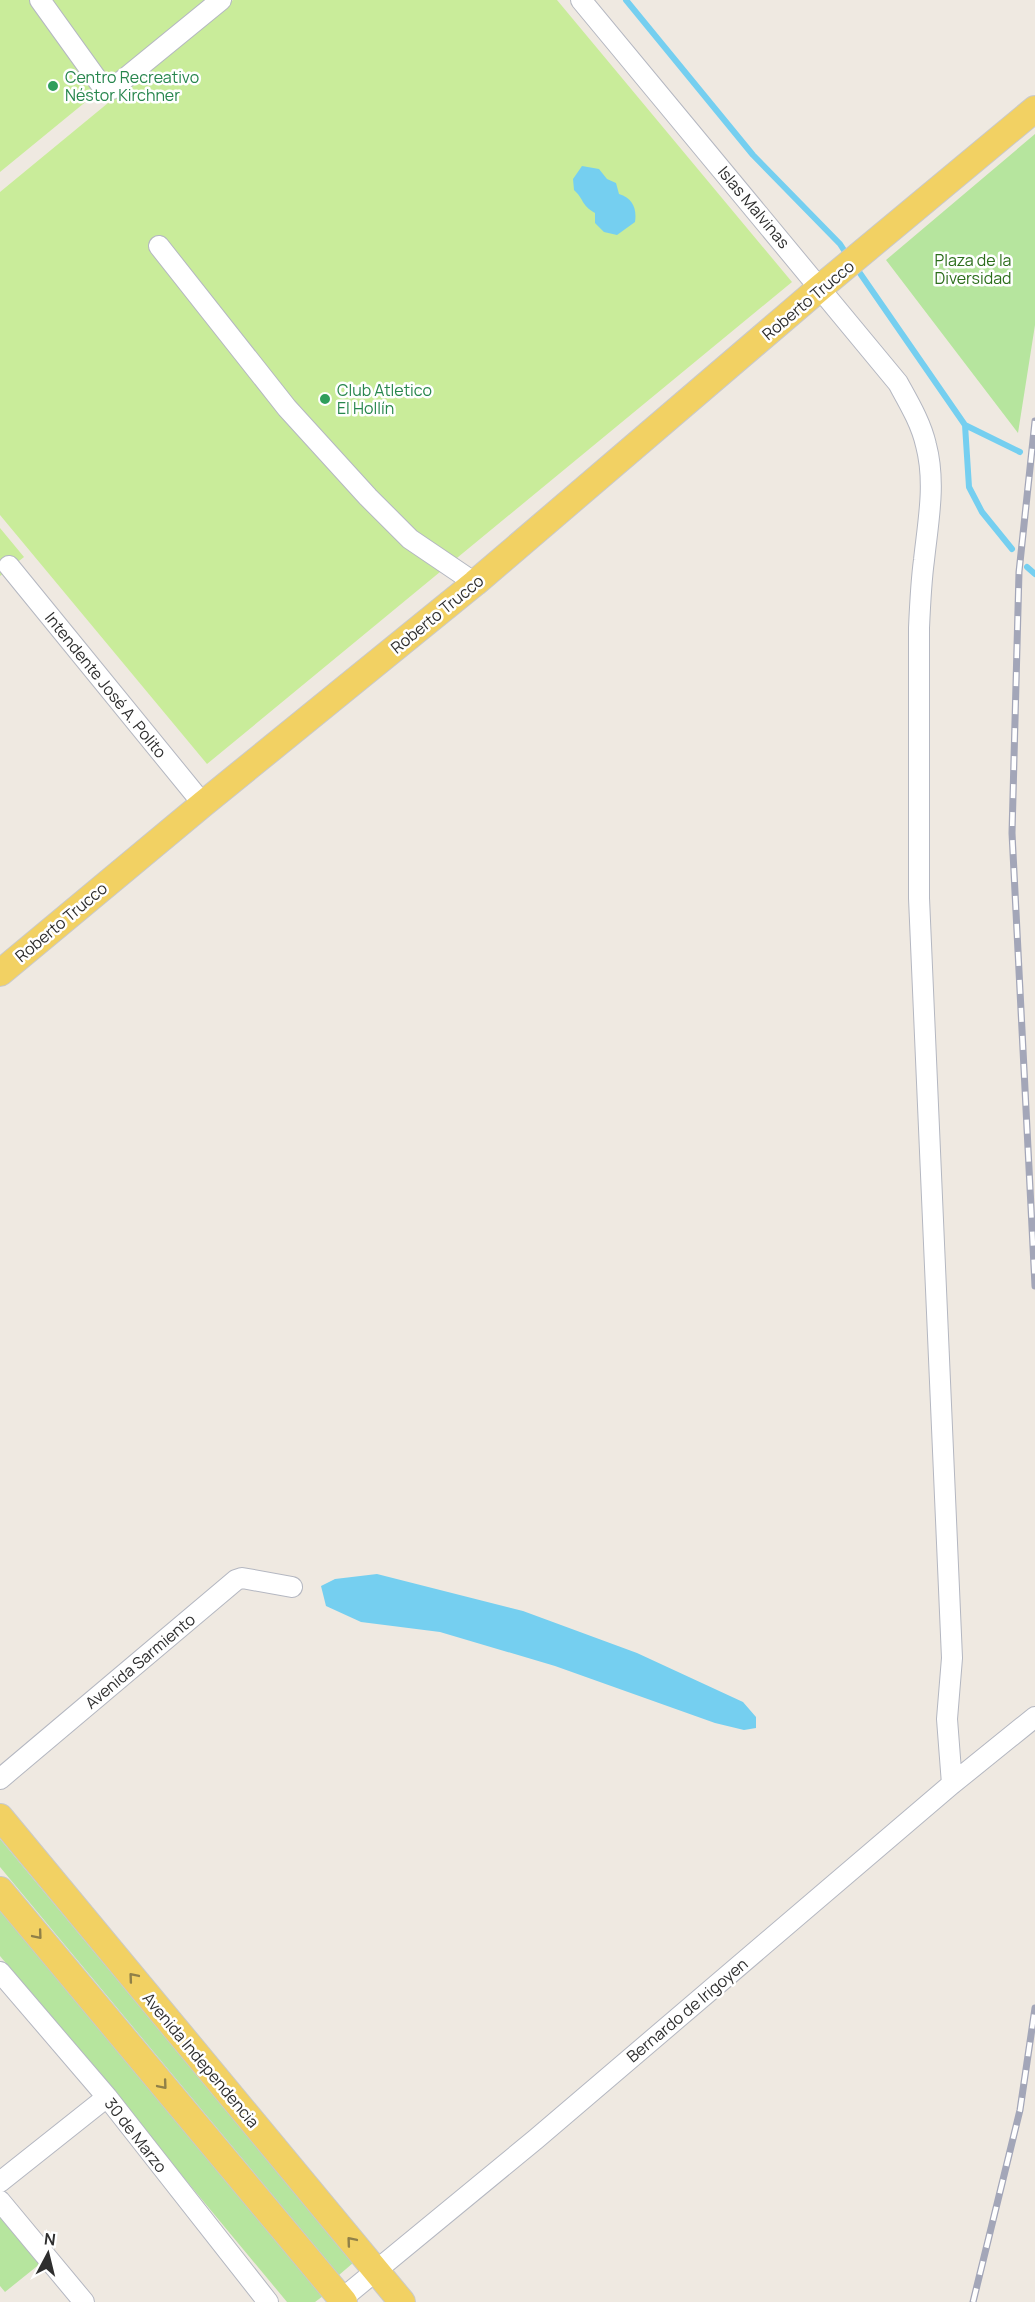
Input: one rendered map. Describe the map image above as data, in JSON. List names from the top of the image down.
{
  "streets": {
    "main road": ["Roberto Trucco", "Avenida Independencia"],
    "street": [
      "Islas Malvinas",
      "Intendente José A. Polito",
      "Avenida Sarmiento",
      "Bernardo de Irigoyen",
      "30 de Marzo"
    ]
  },
  "crossings": [
    ["Islas Malvinas", "Roberto Trucco"],
    ["Islas Malvinas", "Bernardo de Irigoyen"],
    ["Roberto Trucco", "Intendente José A. Polito"],
    ["Bernardo de Irigoyen", "Avenida Independencia"]
  ],
  "parks": ["Plaza de la Diversidad"],
  "places": ["Centro Recreativo Néstor Kirchner", "Club Atletico El Hollín"],
  "north": "top"
}
